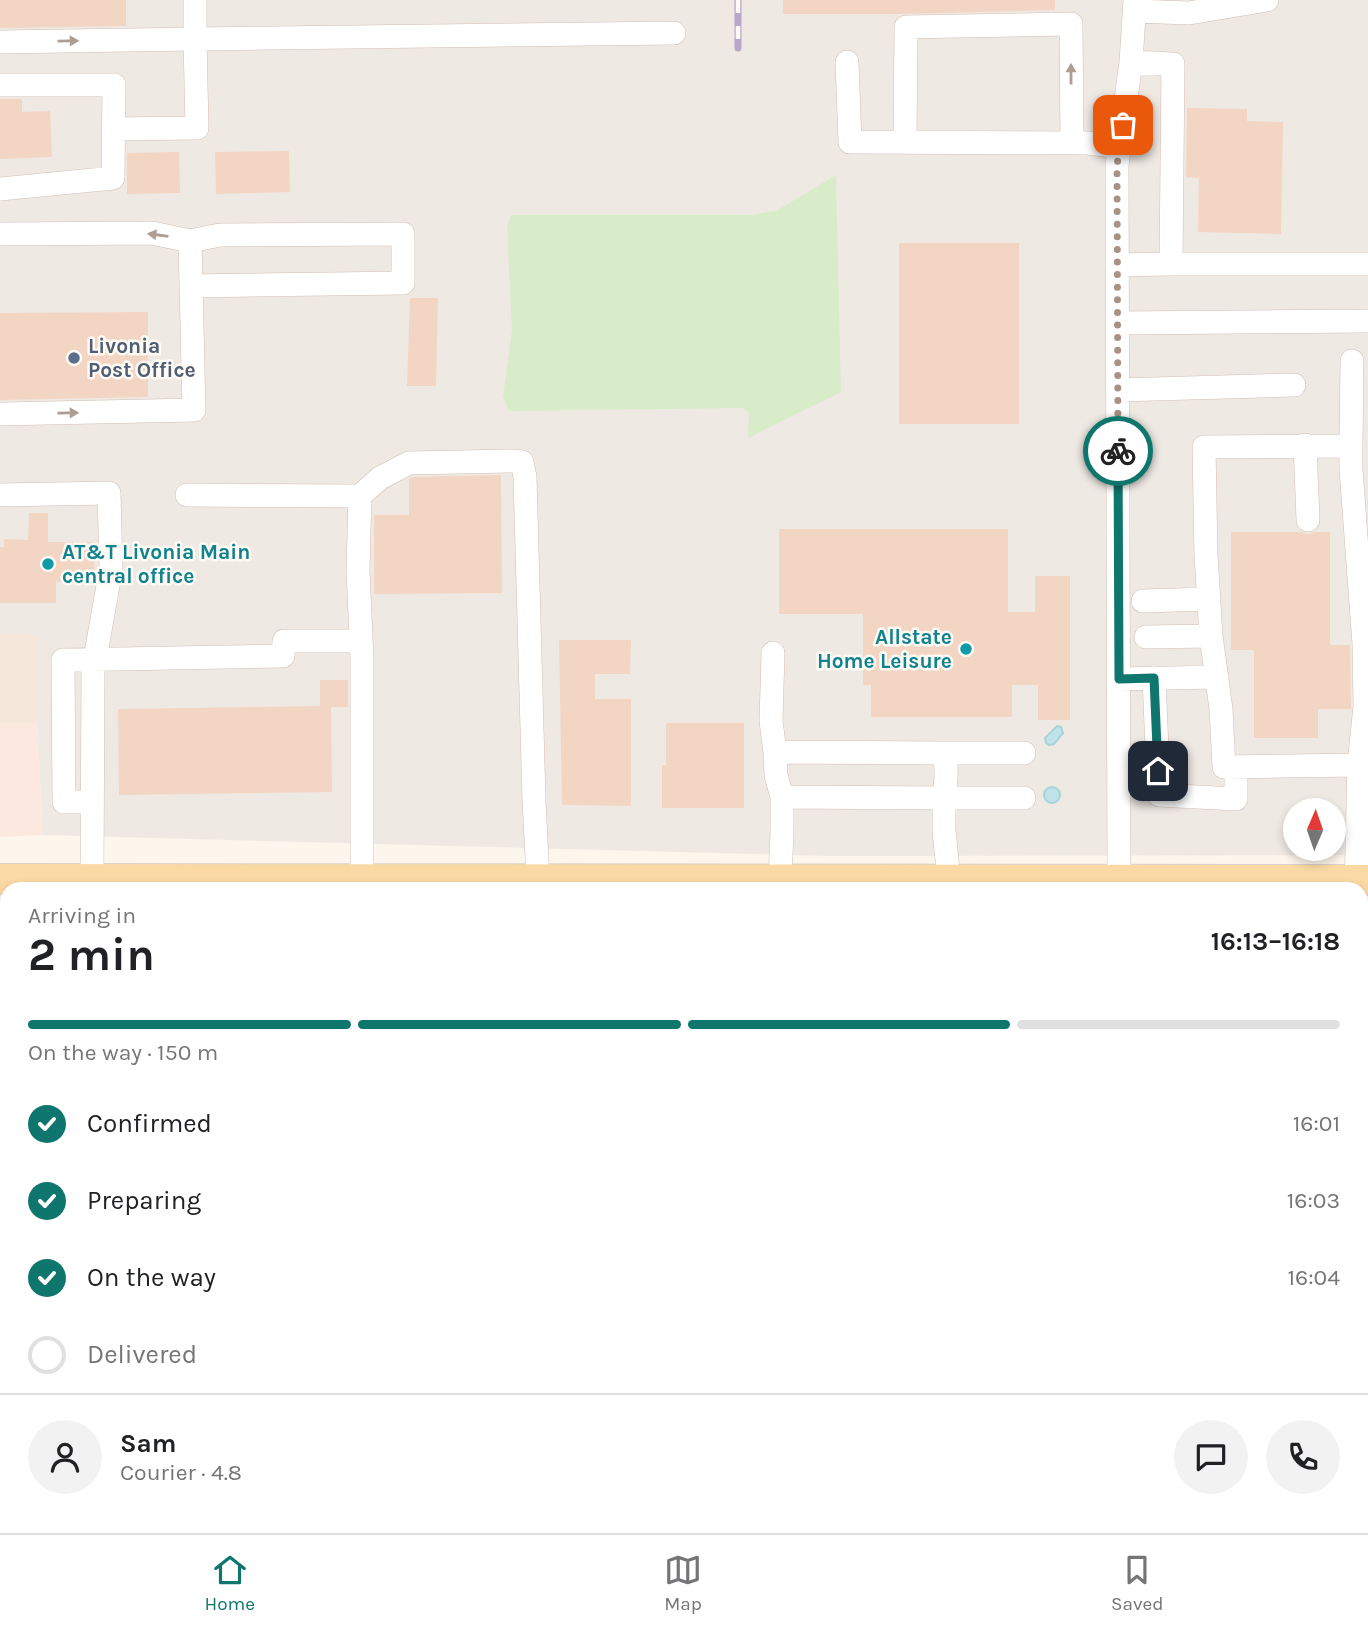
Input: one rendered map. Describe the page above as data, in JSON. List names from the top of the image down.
{
  "places": ["Livonia Post Office", "AT&T Livonia Main central office", "Allstate Home Leisure"],
  "north": "top",
  "page": {
    "heading": ["2 min", "Arriving in", "16:13–16:18"],
    "panel": ["Sam", "Courier · 4.8"],
    "bar": "On the way · 150 m",
    "list": [
      ["Confirmed", "16:01"],
      ["Preparing", "16:03"],
      ["On the way", "16:04"],
      "Delivered"
    ],
    "tabs": ["Home", "Map", "Saved"]
  }
}
